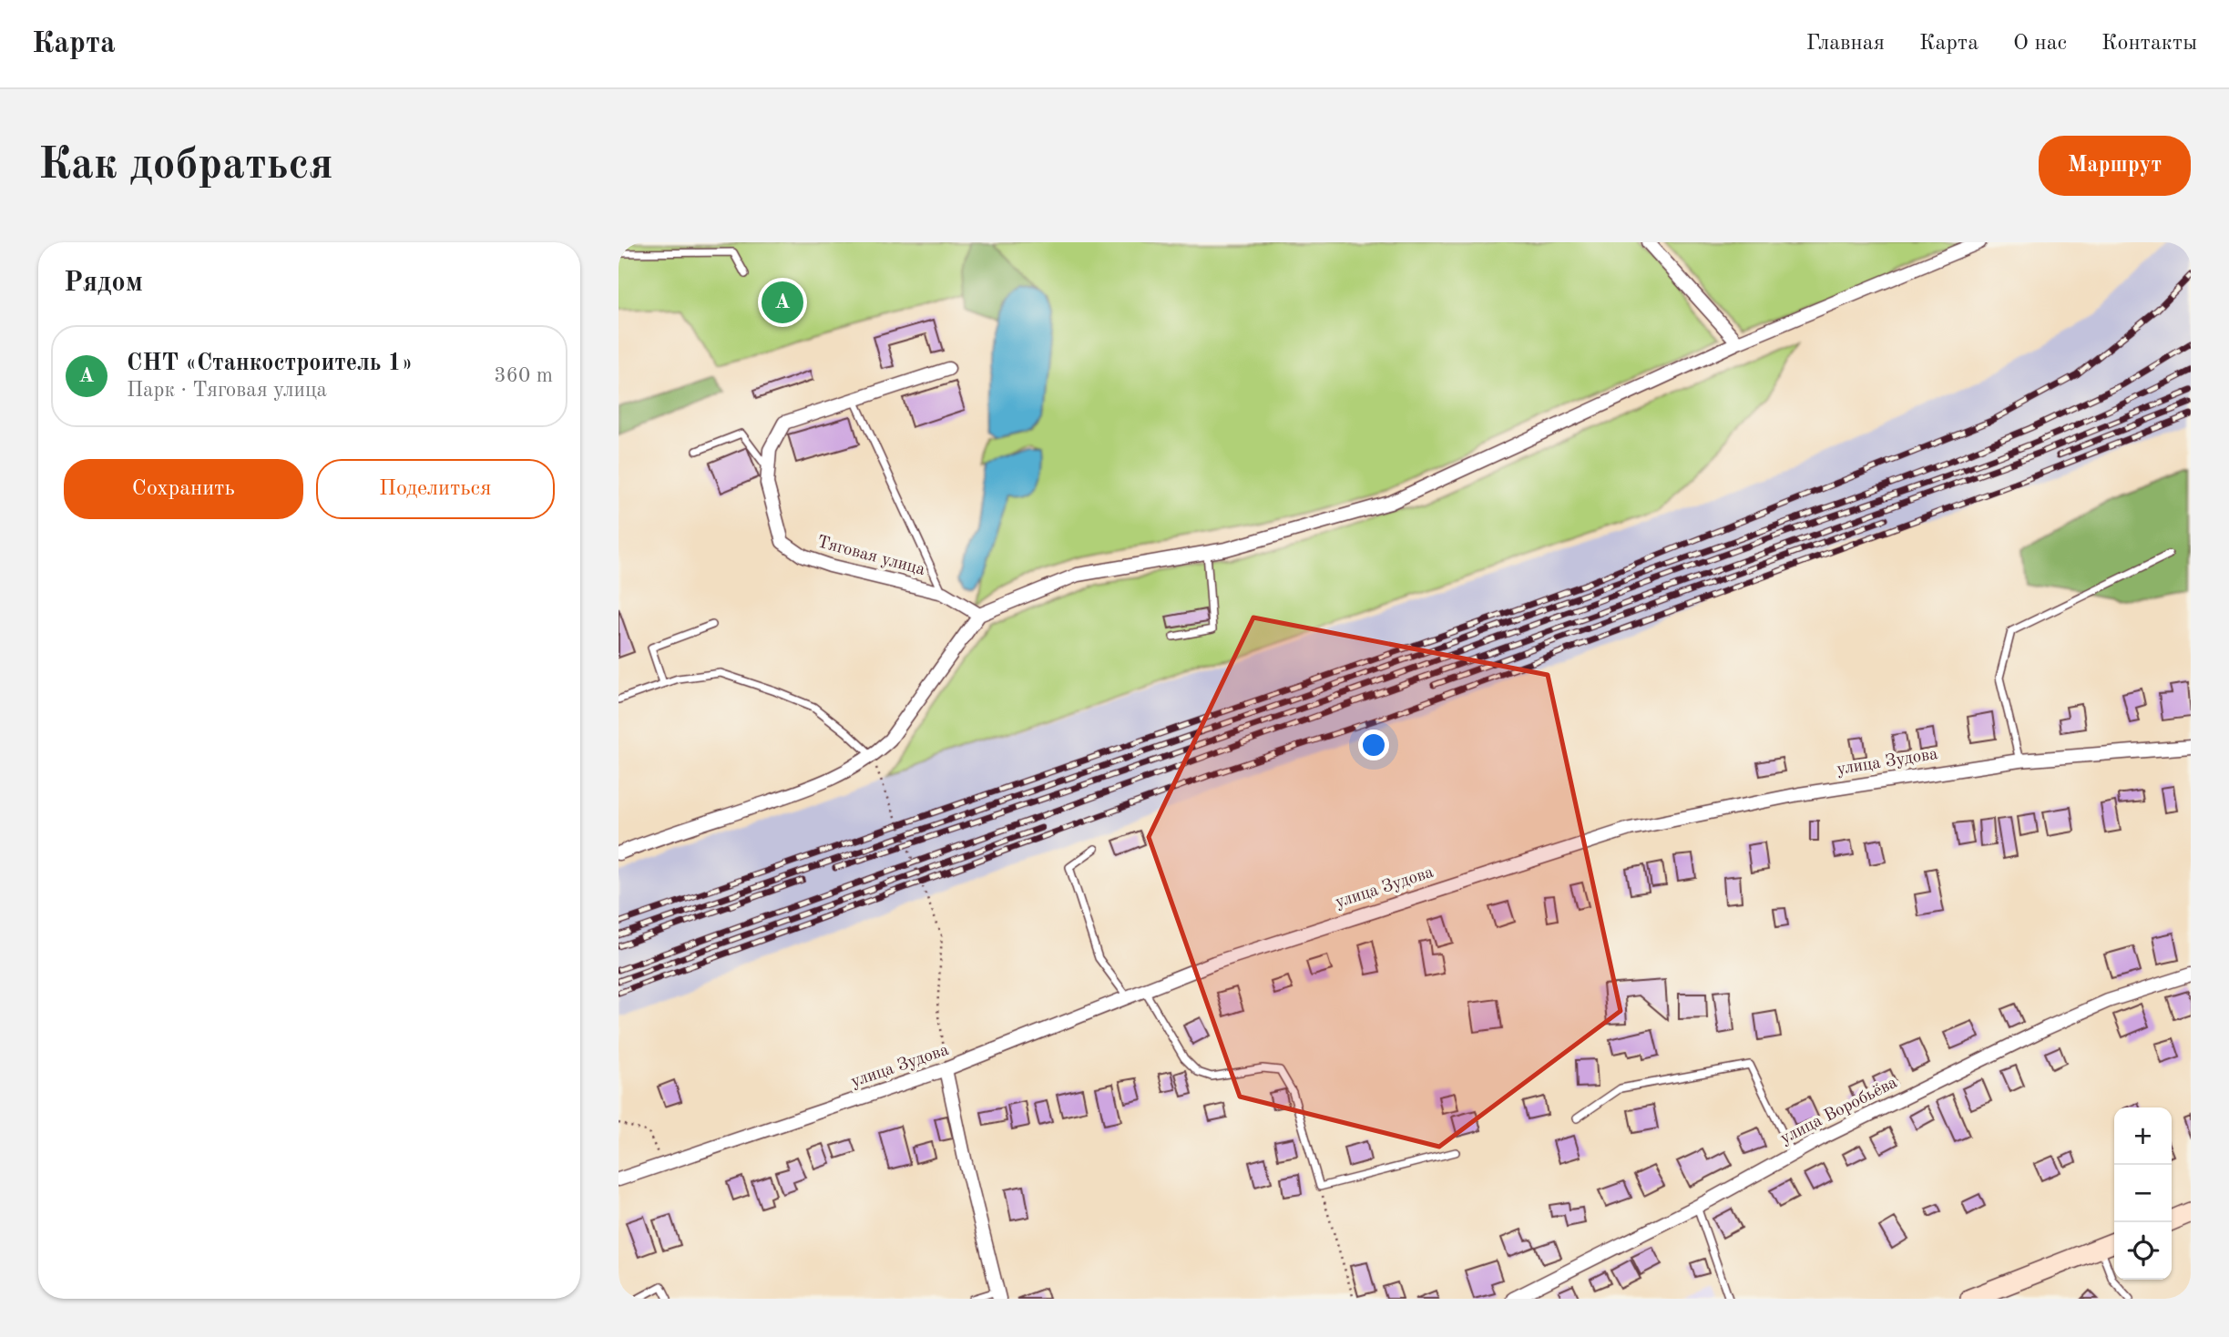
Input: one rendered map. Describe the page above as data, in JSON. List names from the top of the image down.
{
  "streets": {
    "street": ["Тяговая улица", "улица Зудова", "улица Воробьёва"]
  },
  "page": {
    "header": "Карта",
    "nav": [
      "Главная",
      "Карта",
      "О нас",
      "Контакты"
    ],
    "buttons": [
      "Маршрут",
      ["Сохранить", "Поделиться"]
    ],
    "title": "Как добраться",
    "heading": "Рядом",
    "pins": "A",
    "list": [
      {
        "mark": "A",
        "name": "СНТ «Станкостроитель 1»",
        "note": "Парк · Тяговая улица",
        "value": "360 m"
      }
    ],
    "map_buttons": ["+", "−"]
  }
}
